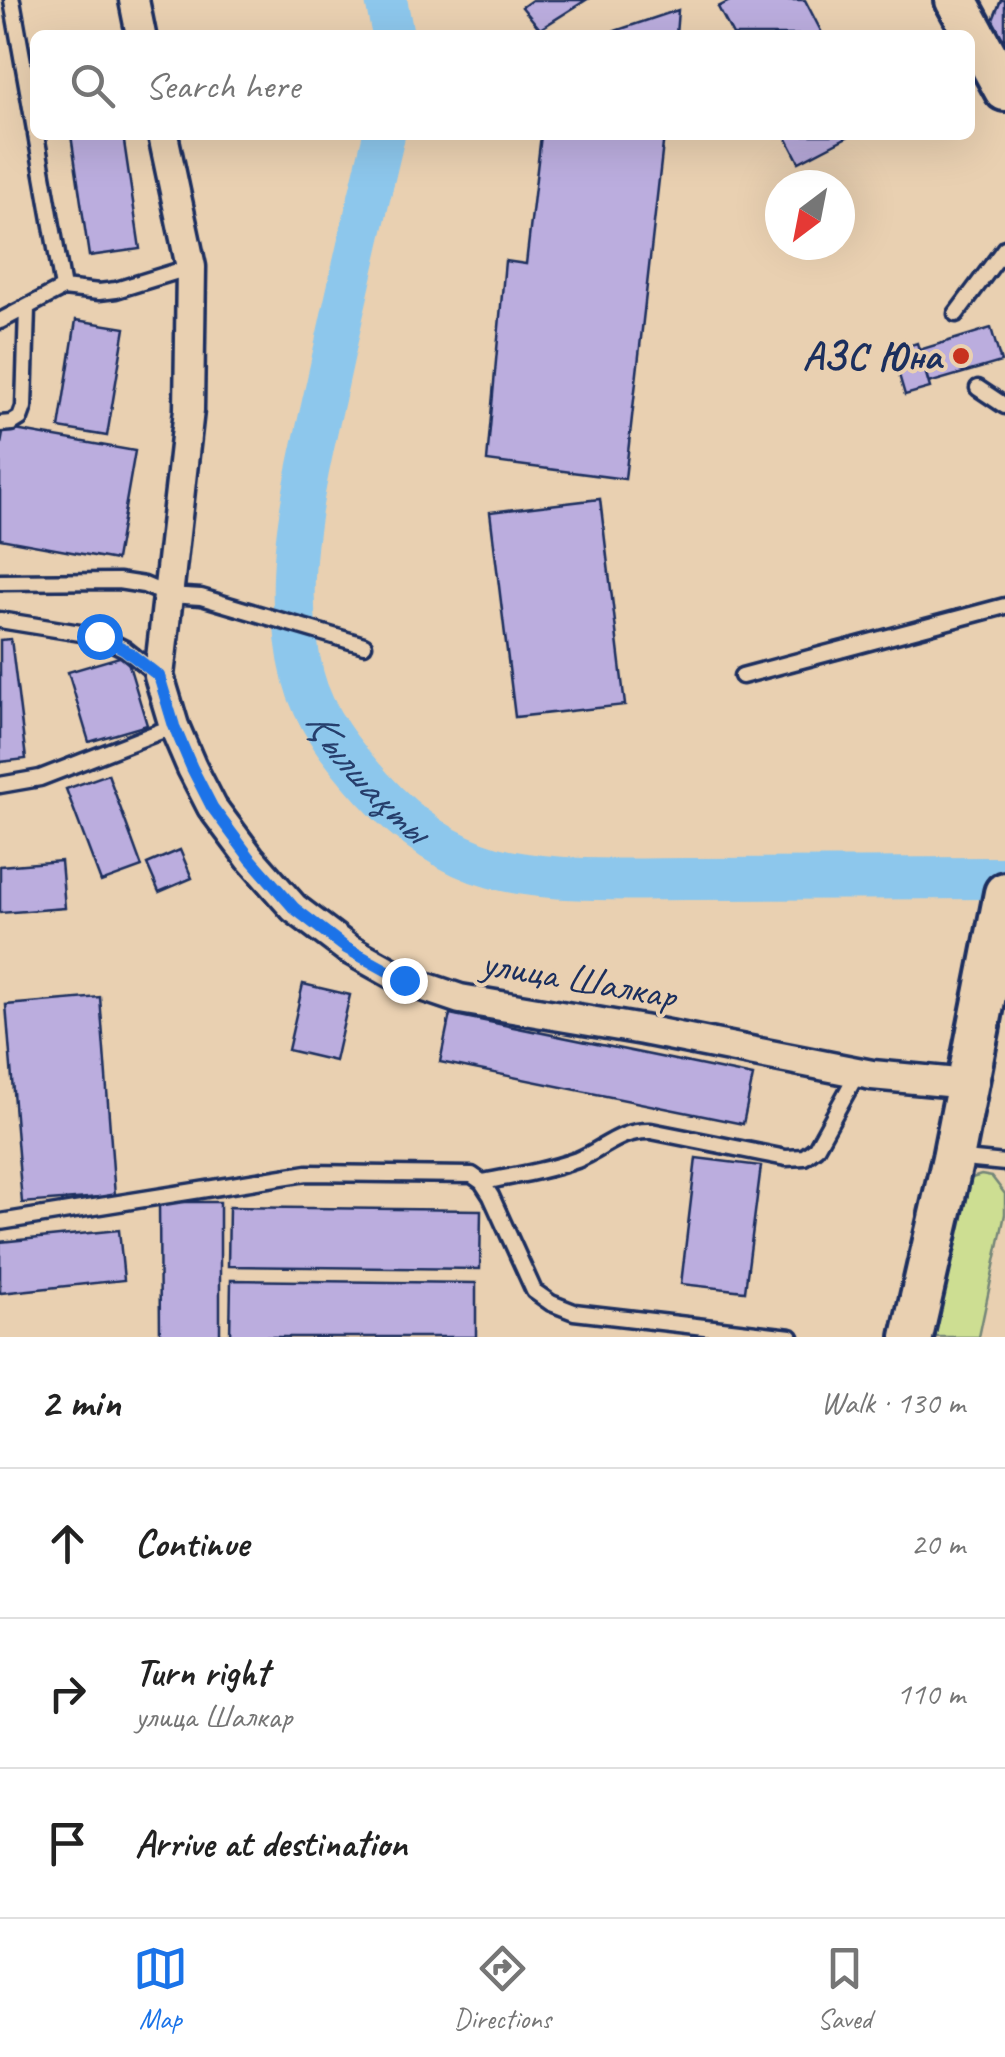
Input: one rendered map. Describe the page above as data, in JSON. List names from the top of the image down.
{
  "streets": {
    "street": ["улица Шалкар"]
  },
  "water": ["Қылшақты"],
  "places": ["АЗС Юна"],
  "north": "bottom left",
  "page": {
    "search": "Search here",
    "heading": ["2 min", "Walk · 130 m"],
    "list": [
      ["Continue", "20 m"],
      ["Turn right", "улица Шалкар", "110 m"],
      "Arrive at destination"
    ],
    "nav": ["Map", "Directions", "Saved"]
  }
}
